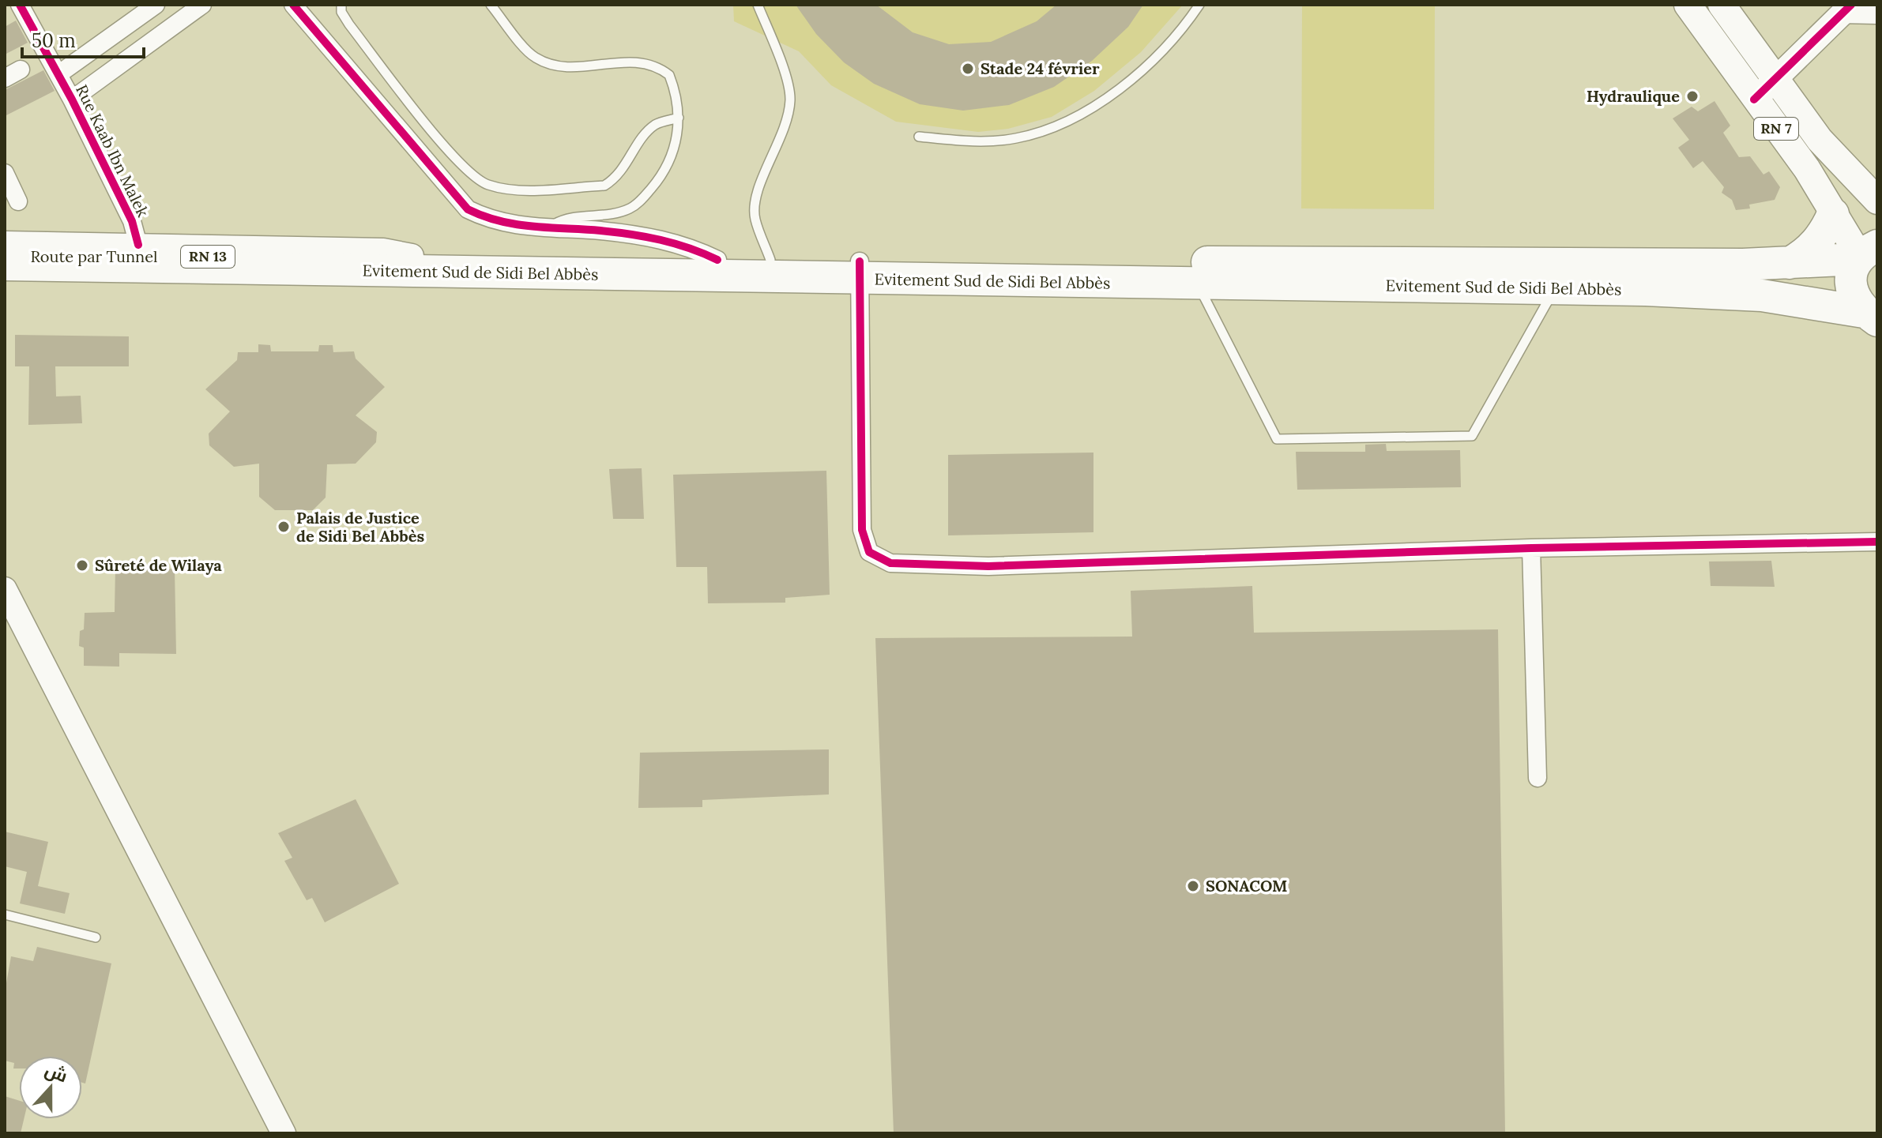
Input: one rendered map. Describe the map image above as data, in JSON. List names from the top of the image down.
{
  "streets": {
    "highway": ["Route par Tunnel", "RN 13", "Evitement Sud de Sidi Bel Abbès"],
    "main road": ["RN 7"],
    "street": ["Rue Kaab Ibn Malek"]
  },
  "crossings": [
    ["RN 7", "Evitement Sud de Sidi Bel Abbès"],
    ["Route par Tunnel", "Evitement Sud de Sidi Bel Abbès"]
  ],
  "places": [
    "Stade 24 février",
    "Hydraulique",
    "Palais de Justice de Sidi Bel Abbès",
    "Sûreté de Wilaya",
    "SONACOM"
  ],
  "scale_bar": "50 m",
  "north": "top"
}
